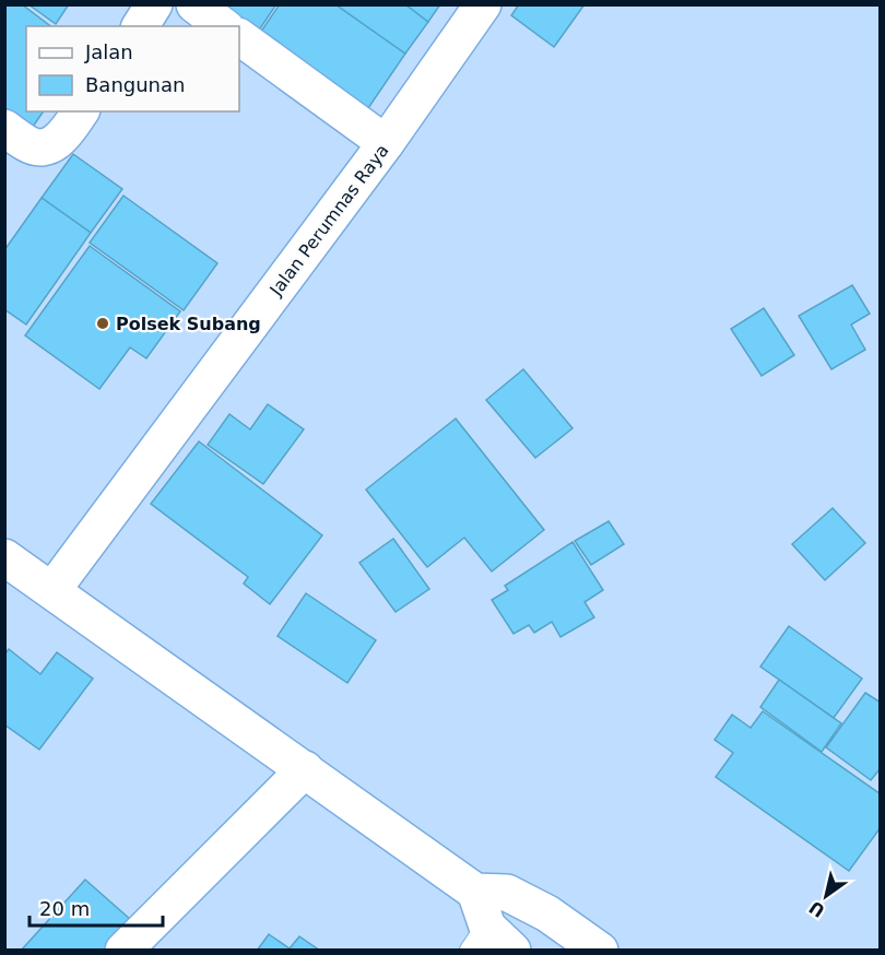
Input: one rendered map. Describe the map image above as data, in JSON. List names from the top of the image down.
{
  "streets": {
    "street": ["Jalan Perumnas Raya"]
  },
  "places": ["Polsek Subang"],
  "legend": ["Jalan", "Bangunan"],
  "scale_bar": "20 m",
  "north": "bottom left"
}
